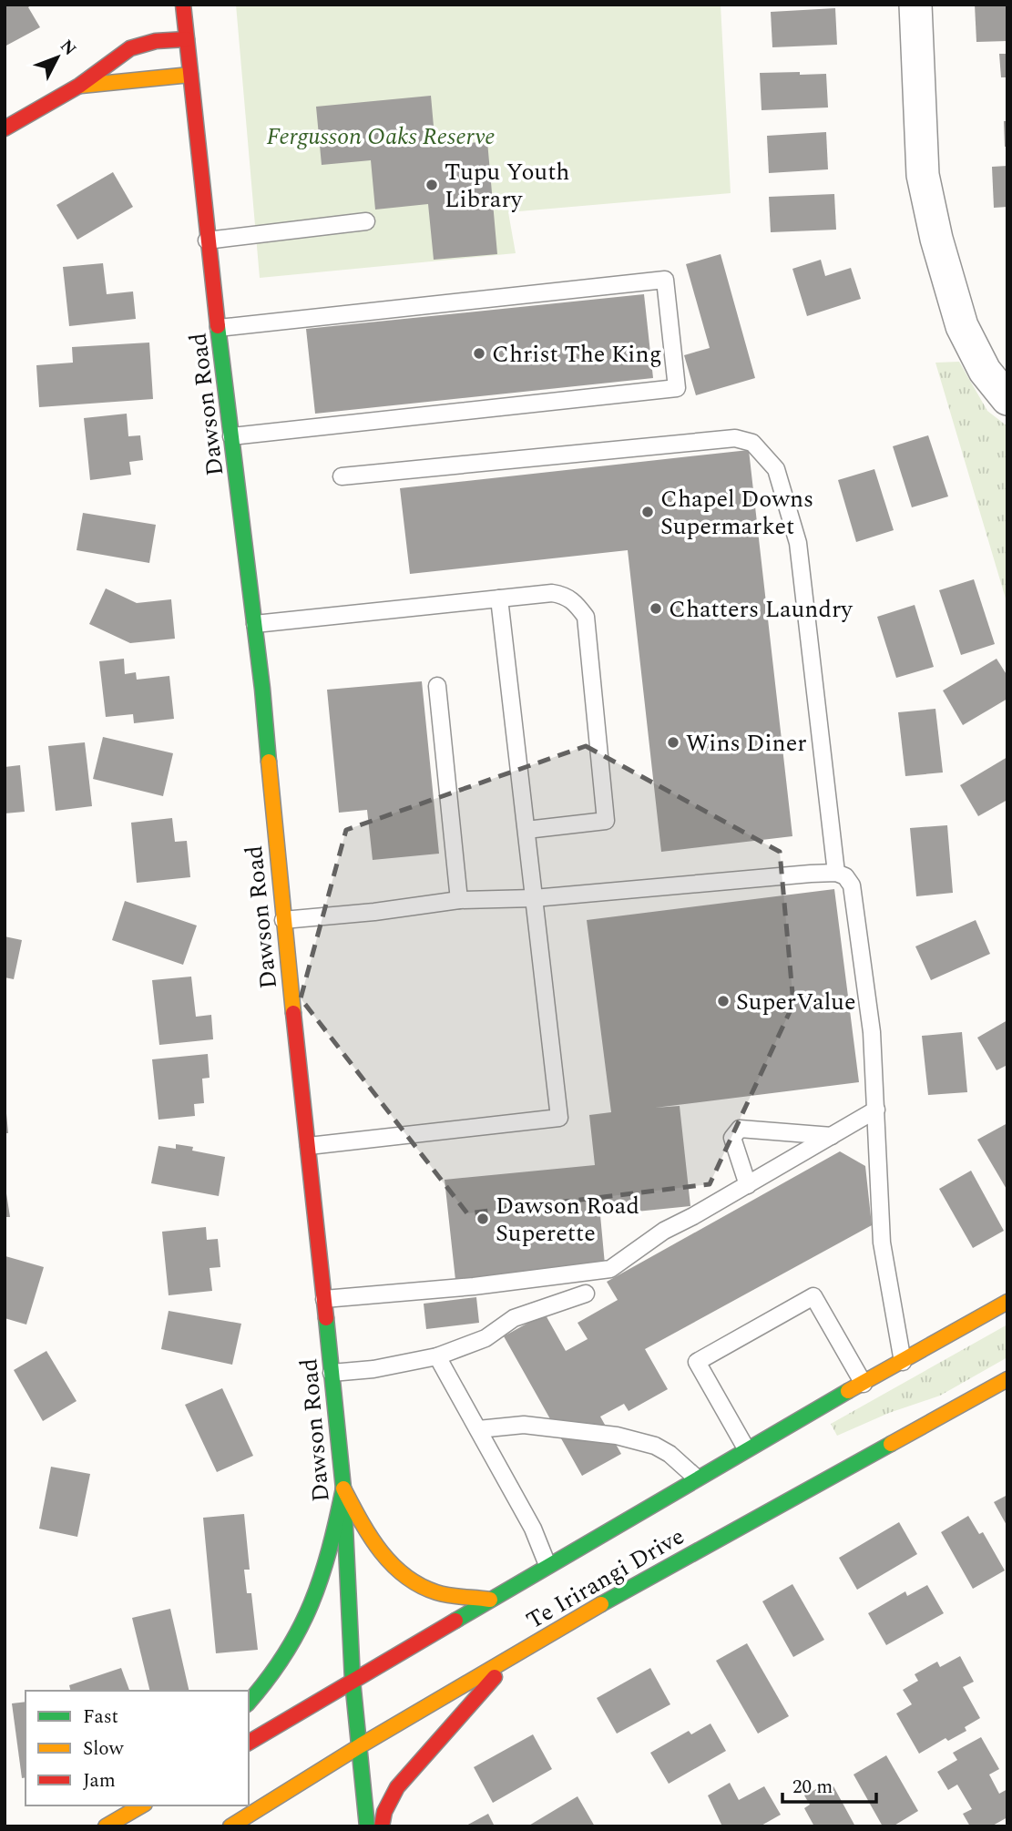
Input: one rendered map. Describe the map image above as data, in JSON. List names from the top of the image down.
{
  "streets": {
    "main road": ["Dawson Road", "Te Irirangi Drive"]
  },
  "crossings": [
    ["Dawson Road", "Te Irirangi Drive"]
  ],
  "parks": ["Fergusson Oaks Reserve"],
  "places": [
    "Tupu Youth Library",
    "Christ The King",
    "Chapel Downs Supermarket",
    "Chatters Laundry",
    "Wins Diner",
    "SuperValue",
    "Dawson Road Superette"
  ],
  "legend": ["Fast", "Slow", "Jam"],
  "scale_bar": "20 m",
  "north": "top right"
}
